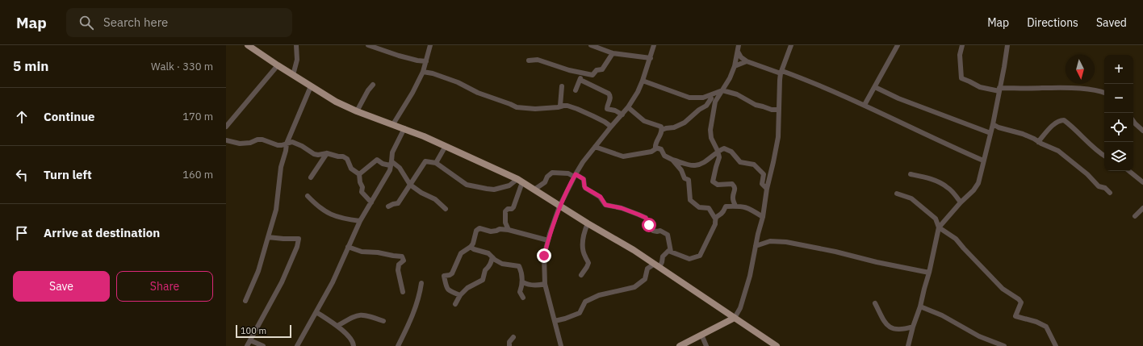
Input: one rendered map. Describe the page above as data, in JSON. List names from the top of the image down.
{
  "scale_bar": "100 m",
  "north": "bottom",
  "page": {
    "header": "Map",
    "search": "Search here",
    "nav": ["Map", "Directions", "Saved"],
    "heading": ["5 min", "Walk · 330 m"],
    "map_buttons": ["+", "−"],
    "list": [
      ["Continue", "170 m"],
      ["Turn left", "160 m"],
      "Arrive at destination"
    ],
    "buttons": ["Save", "Share"],
    "scale": "100 m"
  }
}
